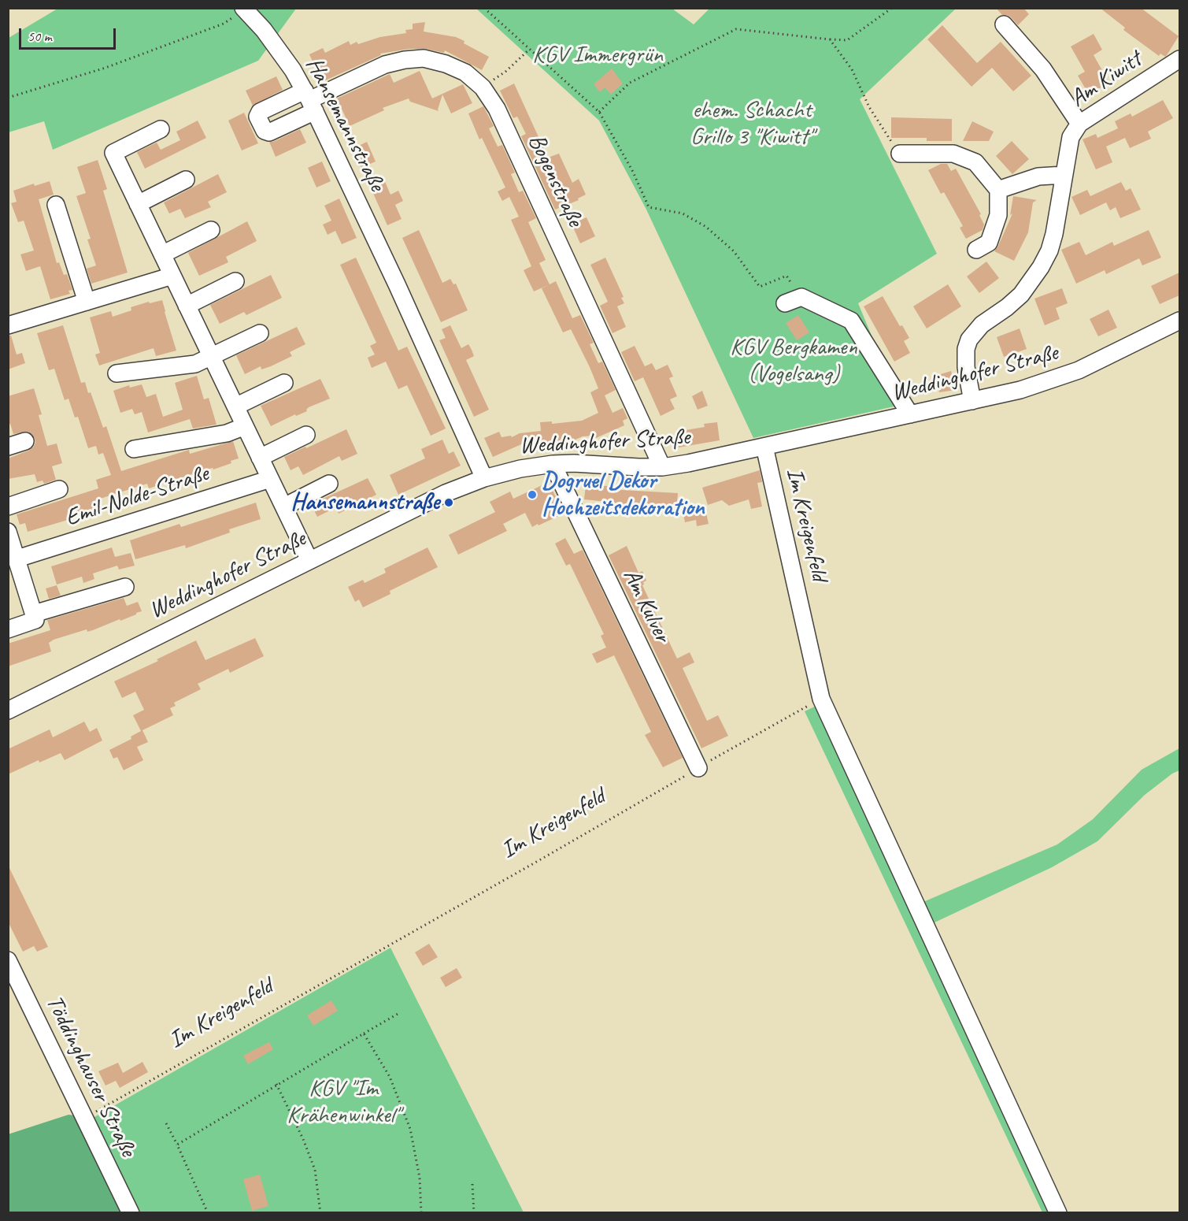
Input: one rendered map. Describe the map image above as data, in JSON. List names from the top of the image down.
{
  "streets": {
    "street": [
      "Am Kiwitt",
      "Hansemannstraße",
      "Bogenstraße",
      "Weddinghofer Straße",
      "Emil-Nolde-Straße",
      "Im Kreigenfeld",
      "Am Kulver",
      "Töddinghauser Straße"
    ]
  },
  "crossings": [
    ["Am Kiwitt", "Weddinghofer Straße"],
    ["Hansemannstraße", "Bogenstraße"],
    ["Hansemannstraße", "Weddinghofer Straße"],
    ["Bogenstraße", "Weddinghofer Straße"],
    ["Weddinghofer Straße", "Im Kreigenfeld"],
    ["Weddinghofer Straße", "Am Kulver"],
    ["Im Kreigenfeld", "Am Kulver"],
    ["Im Kreigenfeld", "Töddinghauser Straße"]
  ],
  "parks": [
    "KGV Immergrün",
    "ehem. Schacht Grillo 3 \"Kiwitt\"",
    "KGV Bergkamen (Vogelsang)",
    "KGV \"Im Krähenwinkel\""
  ],
  "places": ["Dogruel Dekor Hochzeitsdekoration", "Hansemannstraße"],
  "scale_bar": "50 m"
}
